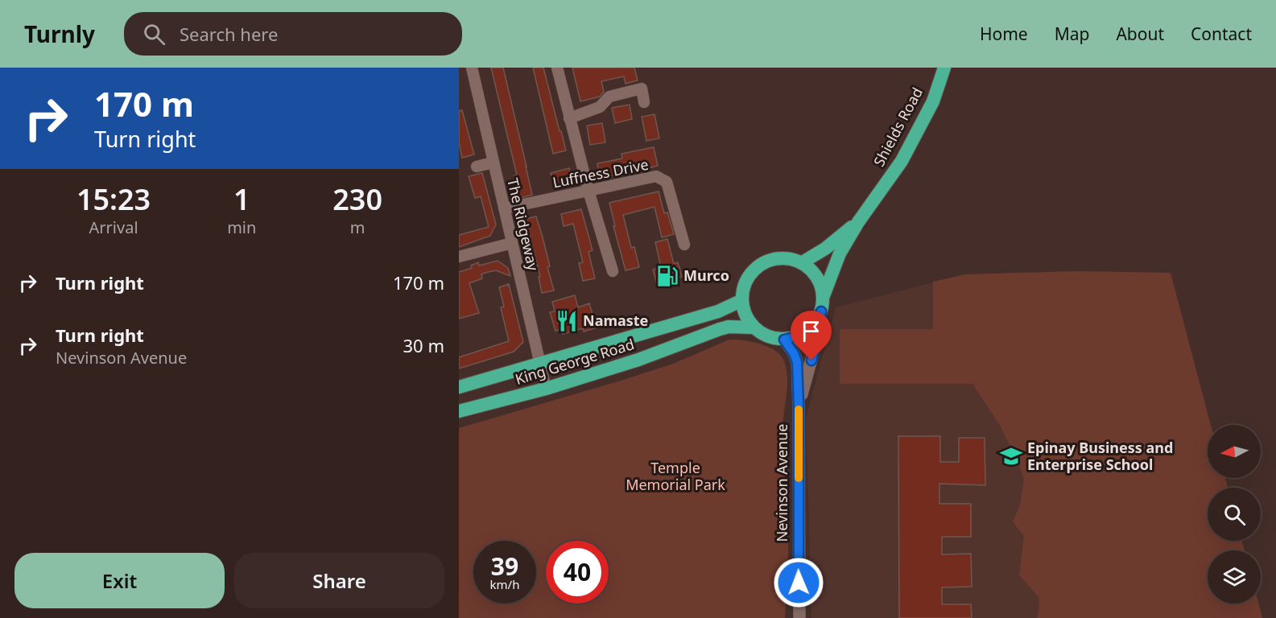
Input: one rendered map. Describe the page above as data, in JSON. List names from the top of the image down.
{
  "streets": {
    "highway": ["Shields Road", "King George Road"],
    "street": ["Luffness Drive", "The Ridgeway", "Nevinson Avenue"]
  },
  "crossings": [
    ["Shields Road", "King George Road"],
    ["Shields Road", "Nevinson Avenue"],
    ["Luffness Drive", "The Ridgeway"],
    ["The Ridgeway", "King George Road"],
    ["King George Road", "Nevinson Avenue"]
  ],
  "parks": ["Temple Memorial Park"],
  "places": {
    "fuel station": ["Murco"],
    "restaurant": ["Namaste"],
    "school or university": ["Epinay Business and Enterprise School"]
  },
  "north": "left",
  "page": {
    "header": "Turnly",
    "search": "Search here",
    "nav": [
      "Home",
      "Map",
      "About",
      "Contact"
    ],
    "turn": ["170 m", "Turn right"],
    "eta": [
      "15:23",
      "Arrival",
      "1",
      "min",
      "230",
      "m"
    ],
    "list": [
      {
        "name": "Turn right",
        "value": "170 m"
      },
      {
        "name": "Turn right",
        "note": "Nevinson Avenue",
        "value": "30 m"
      }
    ],
    "speed": "39 km/h",
    "limit": "40",
    "buttons": ["Exit", "Share"]
  }
}
